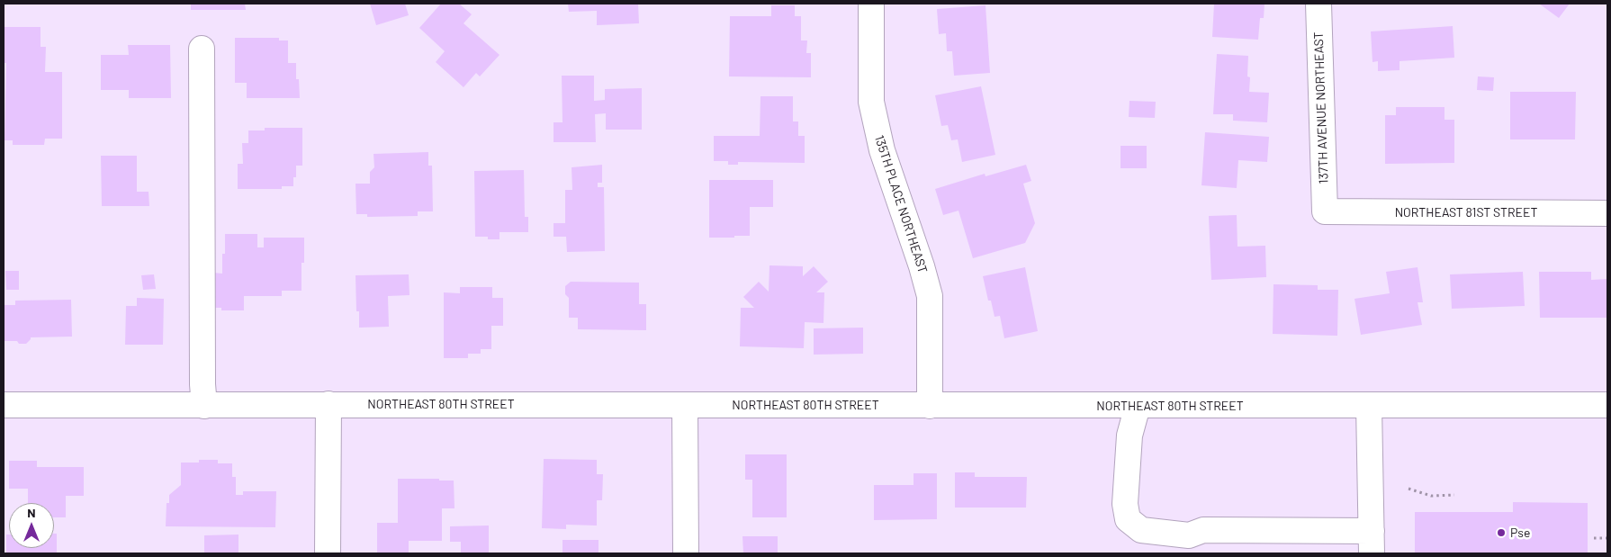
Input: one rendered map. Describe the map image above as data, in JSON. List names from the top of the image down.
{
  "streets": {
    "street": [
      "137TH AVENUE NORTHEAST",
      "135TH PLACE NORTHEAST",
      "NORTHEAST 81ST STREET",
      "NORTHEAST 80TH STREET"
    ]
  },
  "crossings": [
    ["137TH AVENUE NORTHEAST", "NORTHEAST 81ST STREET"],
    ["135TH PLACE NORTHEAST", "NORTHEAST 80TH STREET"]
  ],
  "places": ["Pse"],
  "north": "top"
}
